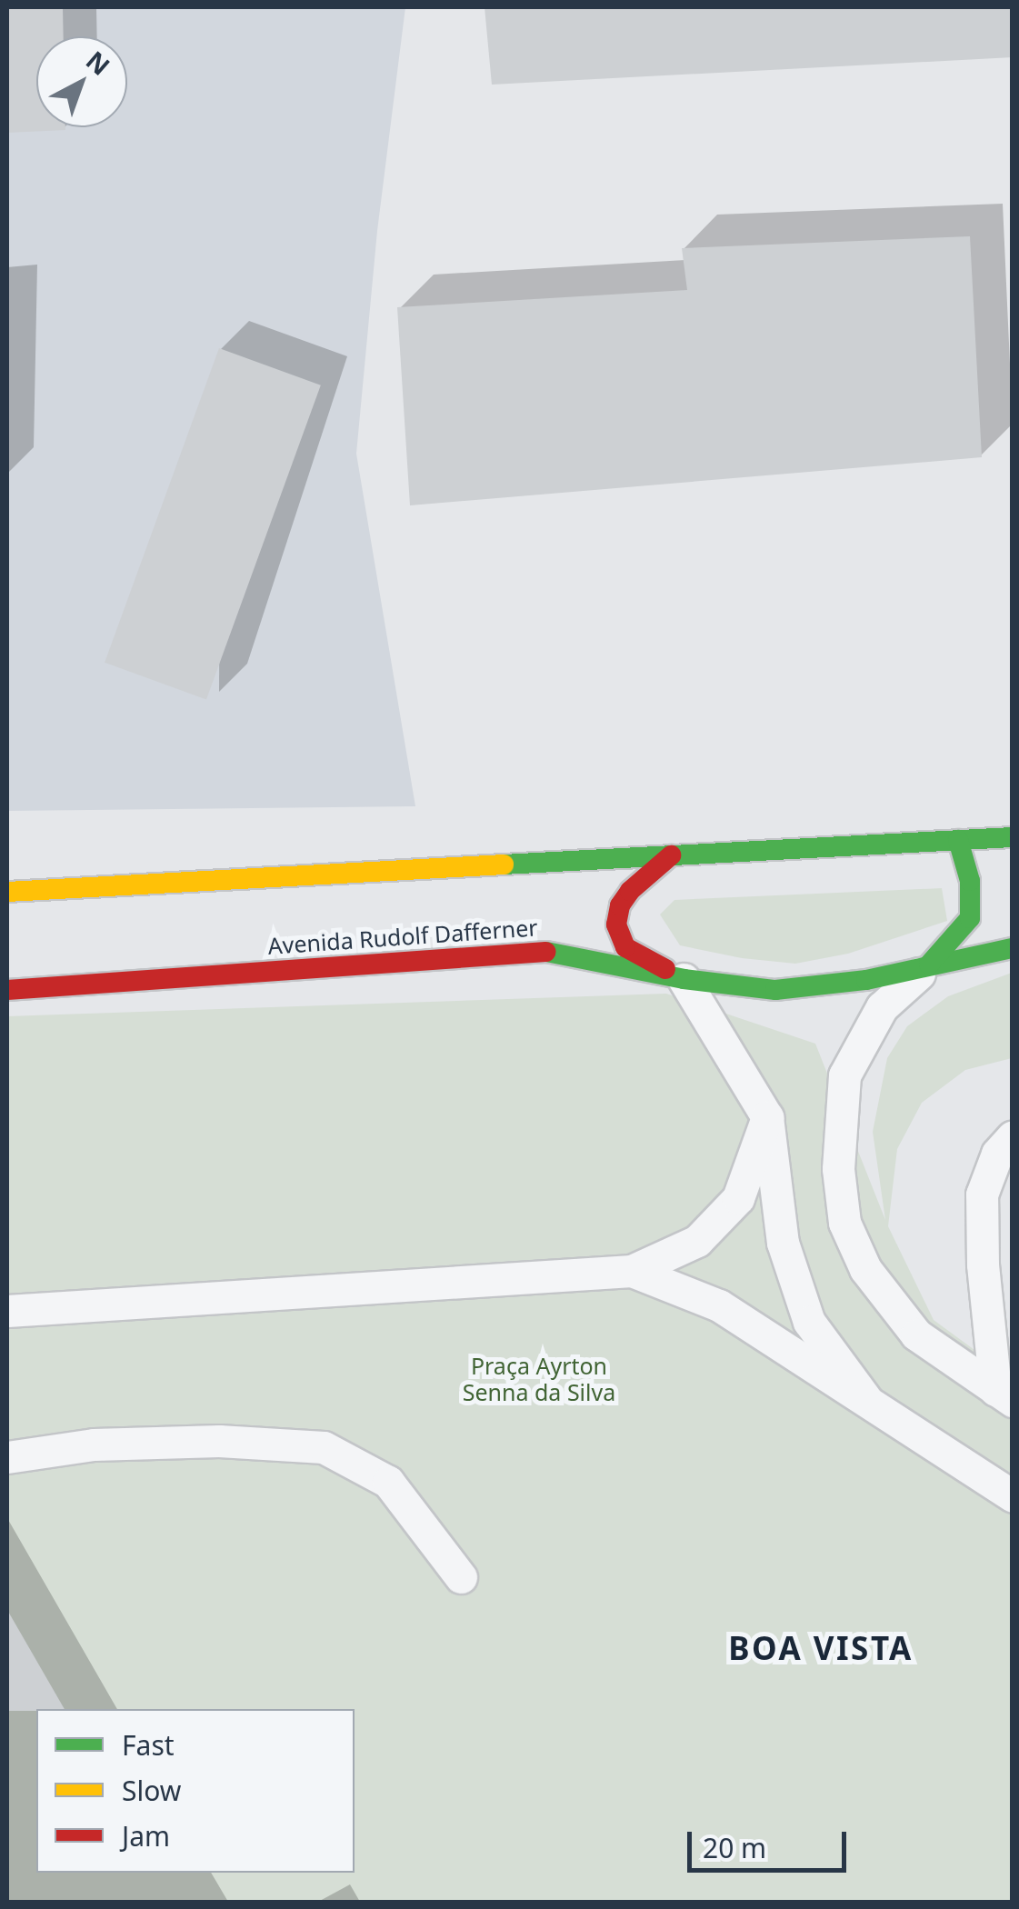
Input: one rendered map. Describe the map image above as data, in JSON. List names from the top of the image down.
{
  "streets": {
    "main road": ["Avenida Rudolf Dafferner"]
  },
  "districts": ["BOA VISTA"],
  "parks": ["Praça Ayrton Senna da Silva"],
  "legend": ["Fast", "Slow", "Jam"],
  "scale_bar": "20 m",
  "north": "top right"
}
